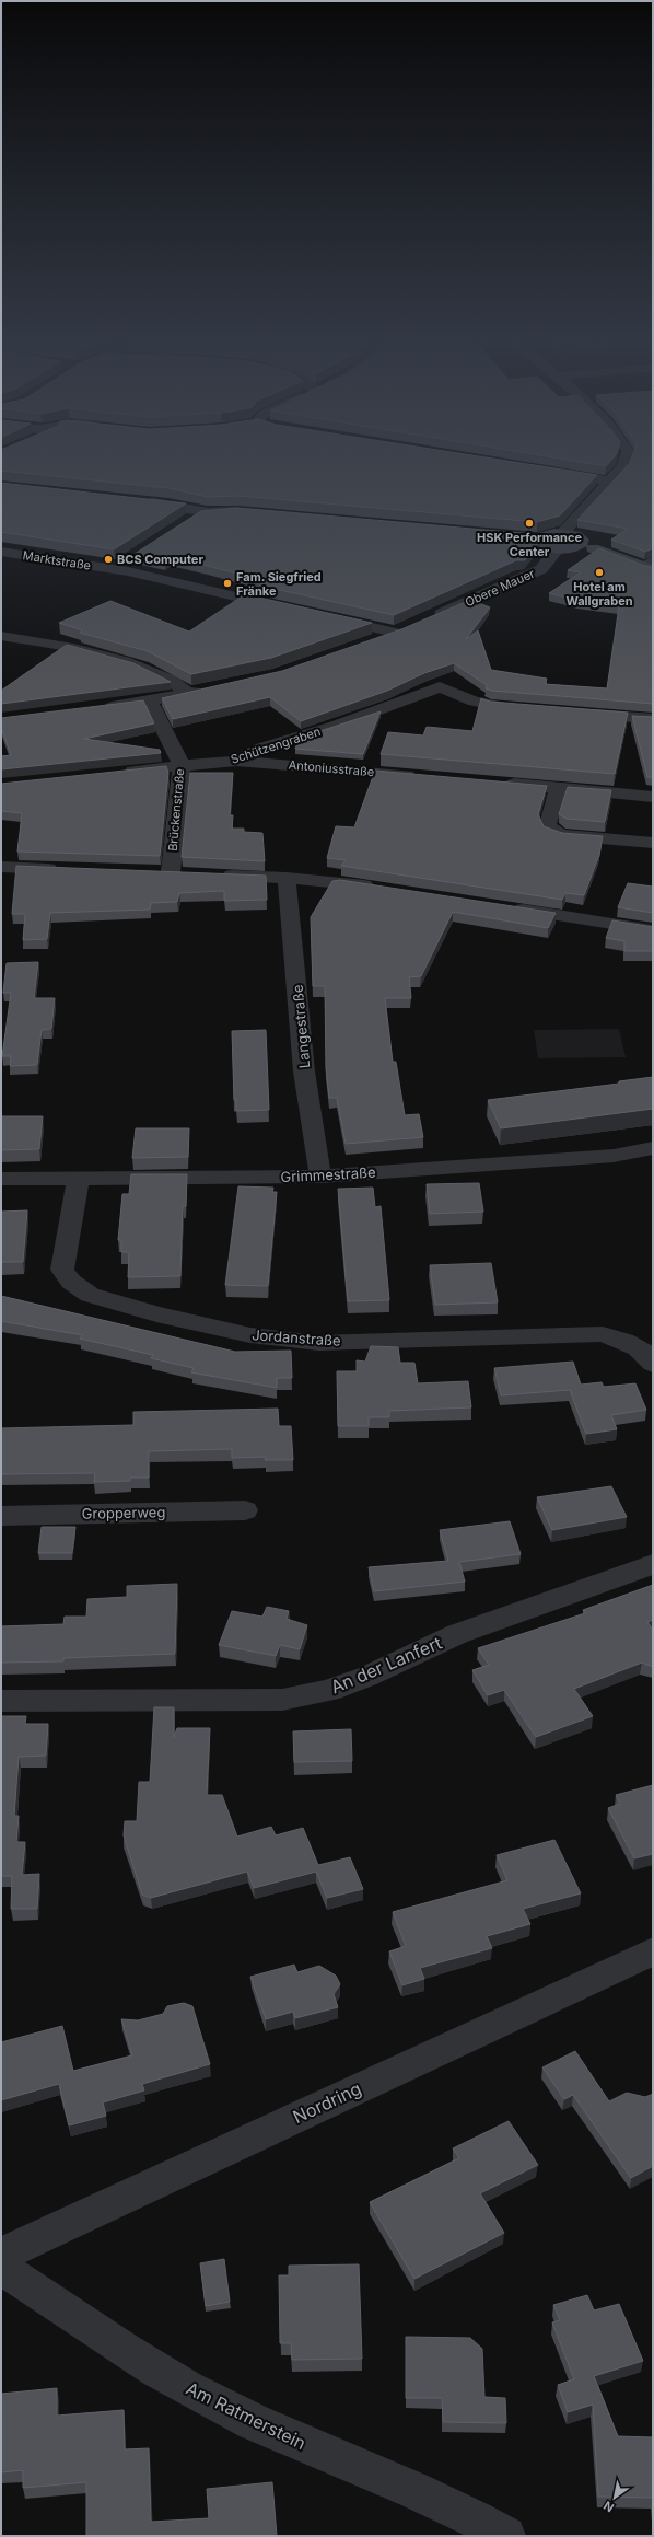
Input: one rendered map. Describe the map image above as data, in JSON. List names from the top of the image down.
{
  "streets": {
    "street": [
      "Marktstraße",
      "Obere Mauer",
      "Schützengraben",
      "Antoniusstraße",
      "Brückenstraße",
      "Langestraße",
      "Grimmestraße",
      "Jordanstraße",
      "Gropperweg",
      "An der Lanfert",
      "Nordring",
      "Am Ratmerstein"
    ]
  },
  "crossings": [
    ["Schützengraben", "Antoniusstraße"],
    ["Schützengraben", "Brückenstraße"],
    ["Langestraße", "Grimmestraße"],
    ["Grimmestraße", "Jordanstraße"]
  ],
  "places": [
    "HSK Performance Center",
    "BCS Computer",
    "Hotel am Wallgraben",
    "Fam. Siegfried Fränke"
  ],
  "north": "bottom left"
}
